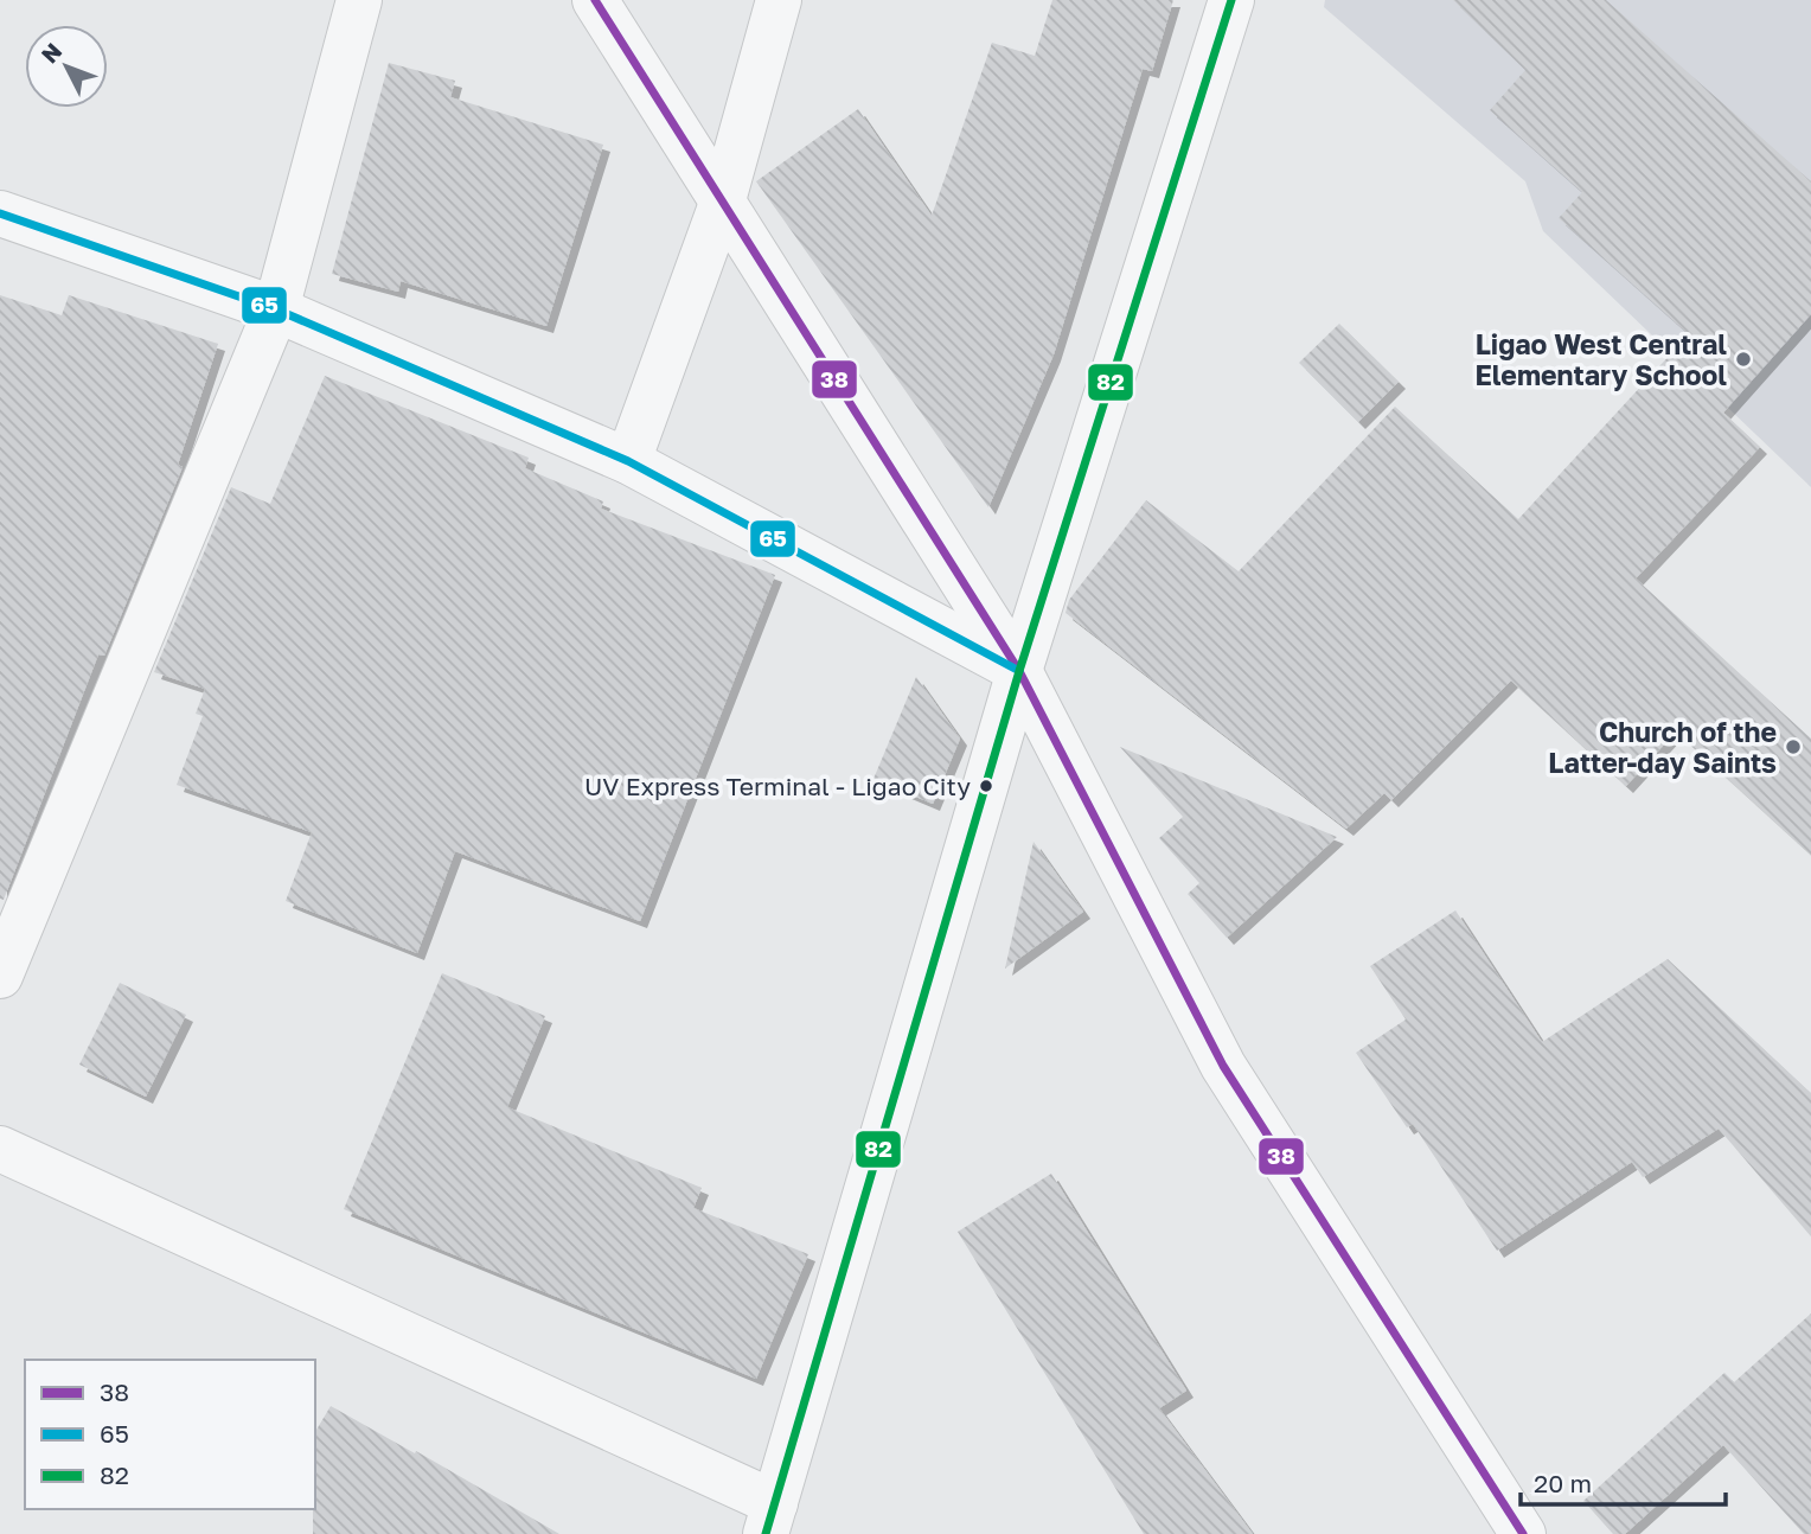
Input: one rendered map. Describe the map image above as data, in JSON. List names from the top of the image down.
{
  "places": ["Ligao West Central Elementary School", "Church of the Latter-day Saints", "UV Express Terminal - Ligao City"],
  "lines": ["transit line 38", "transit line 82", "transit line 65"],
  "legend": ["38", "65", "82"],
  "scale_bar": "20 m",
  "north": "top left"
}
